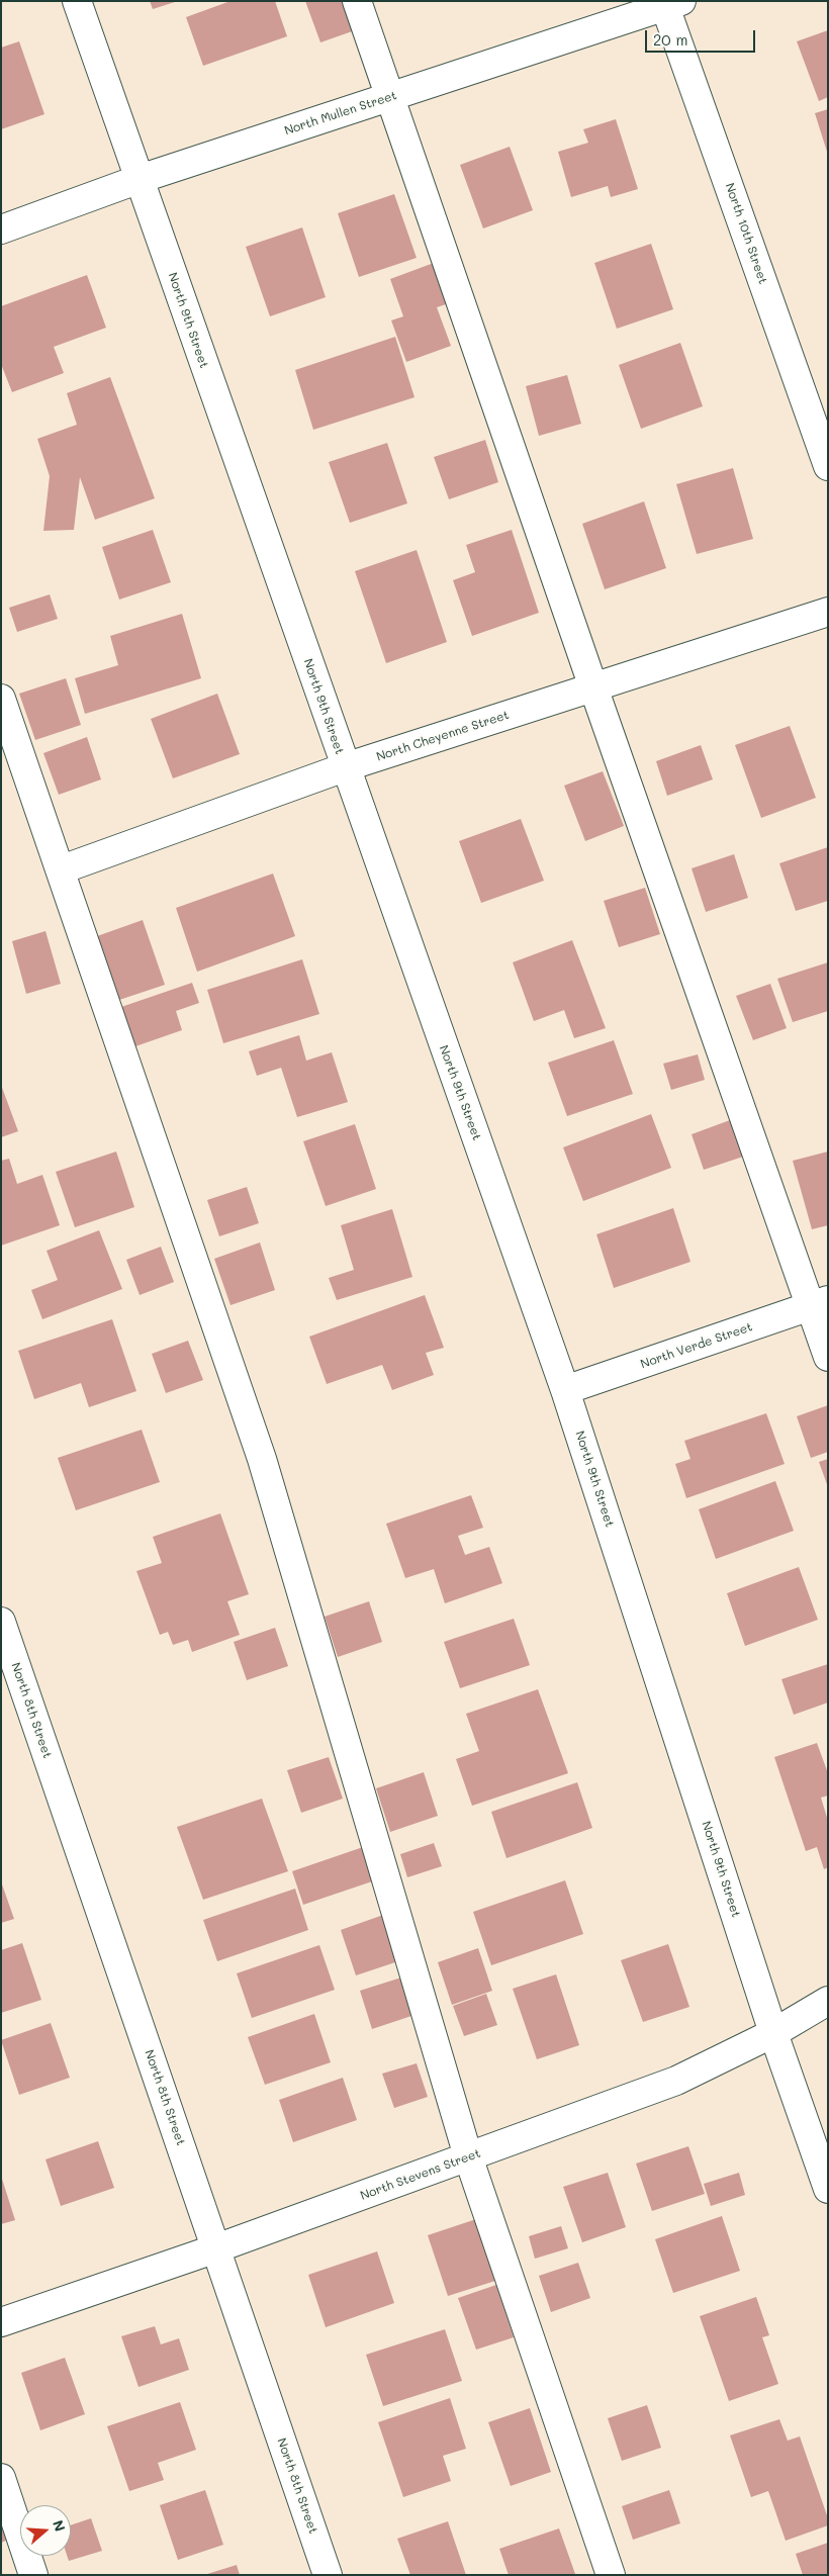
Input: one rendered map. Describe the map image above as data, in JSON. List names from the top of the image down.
{
  "streets": {
    "street": [
      "North Mullen Street",
      "North 10th Street",
      "North 9th Street",
      "North Cheyenne Street",
      "North Verde Street",
      "North 8th Street",
      "North Stevens Street"
    ]
  },
  "crossings": [
    ["North Mullen Street", "North 10th Street"],
    ["North Mullen Street", "North 9th Street"],
    ["North 9th Street", "North Cheyenne Street"],
    ["North 9th Street", "North Verde Street"],
    ["North 9th Street", "North Stevens Street"],
    ["North 8th Street", "North Stevens Street"]
  ],
  "scale_bar": "20 m",
  "north": "right"
}
